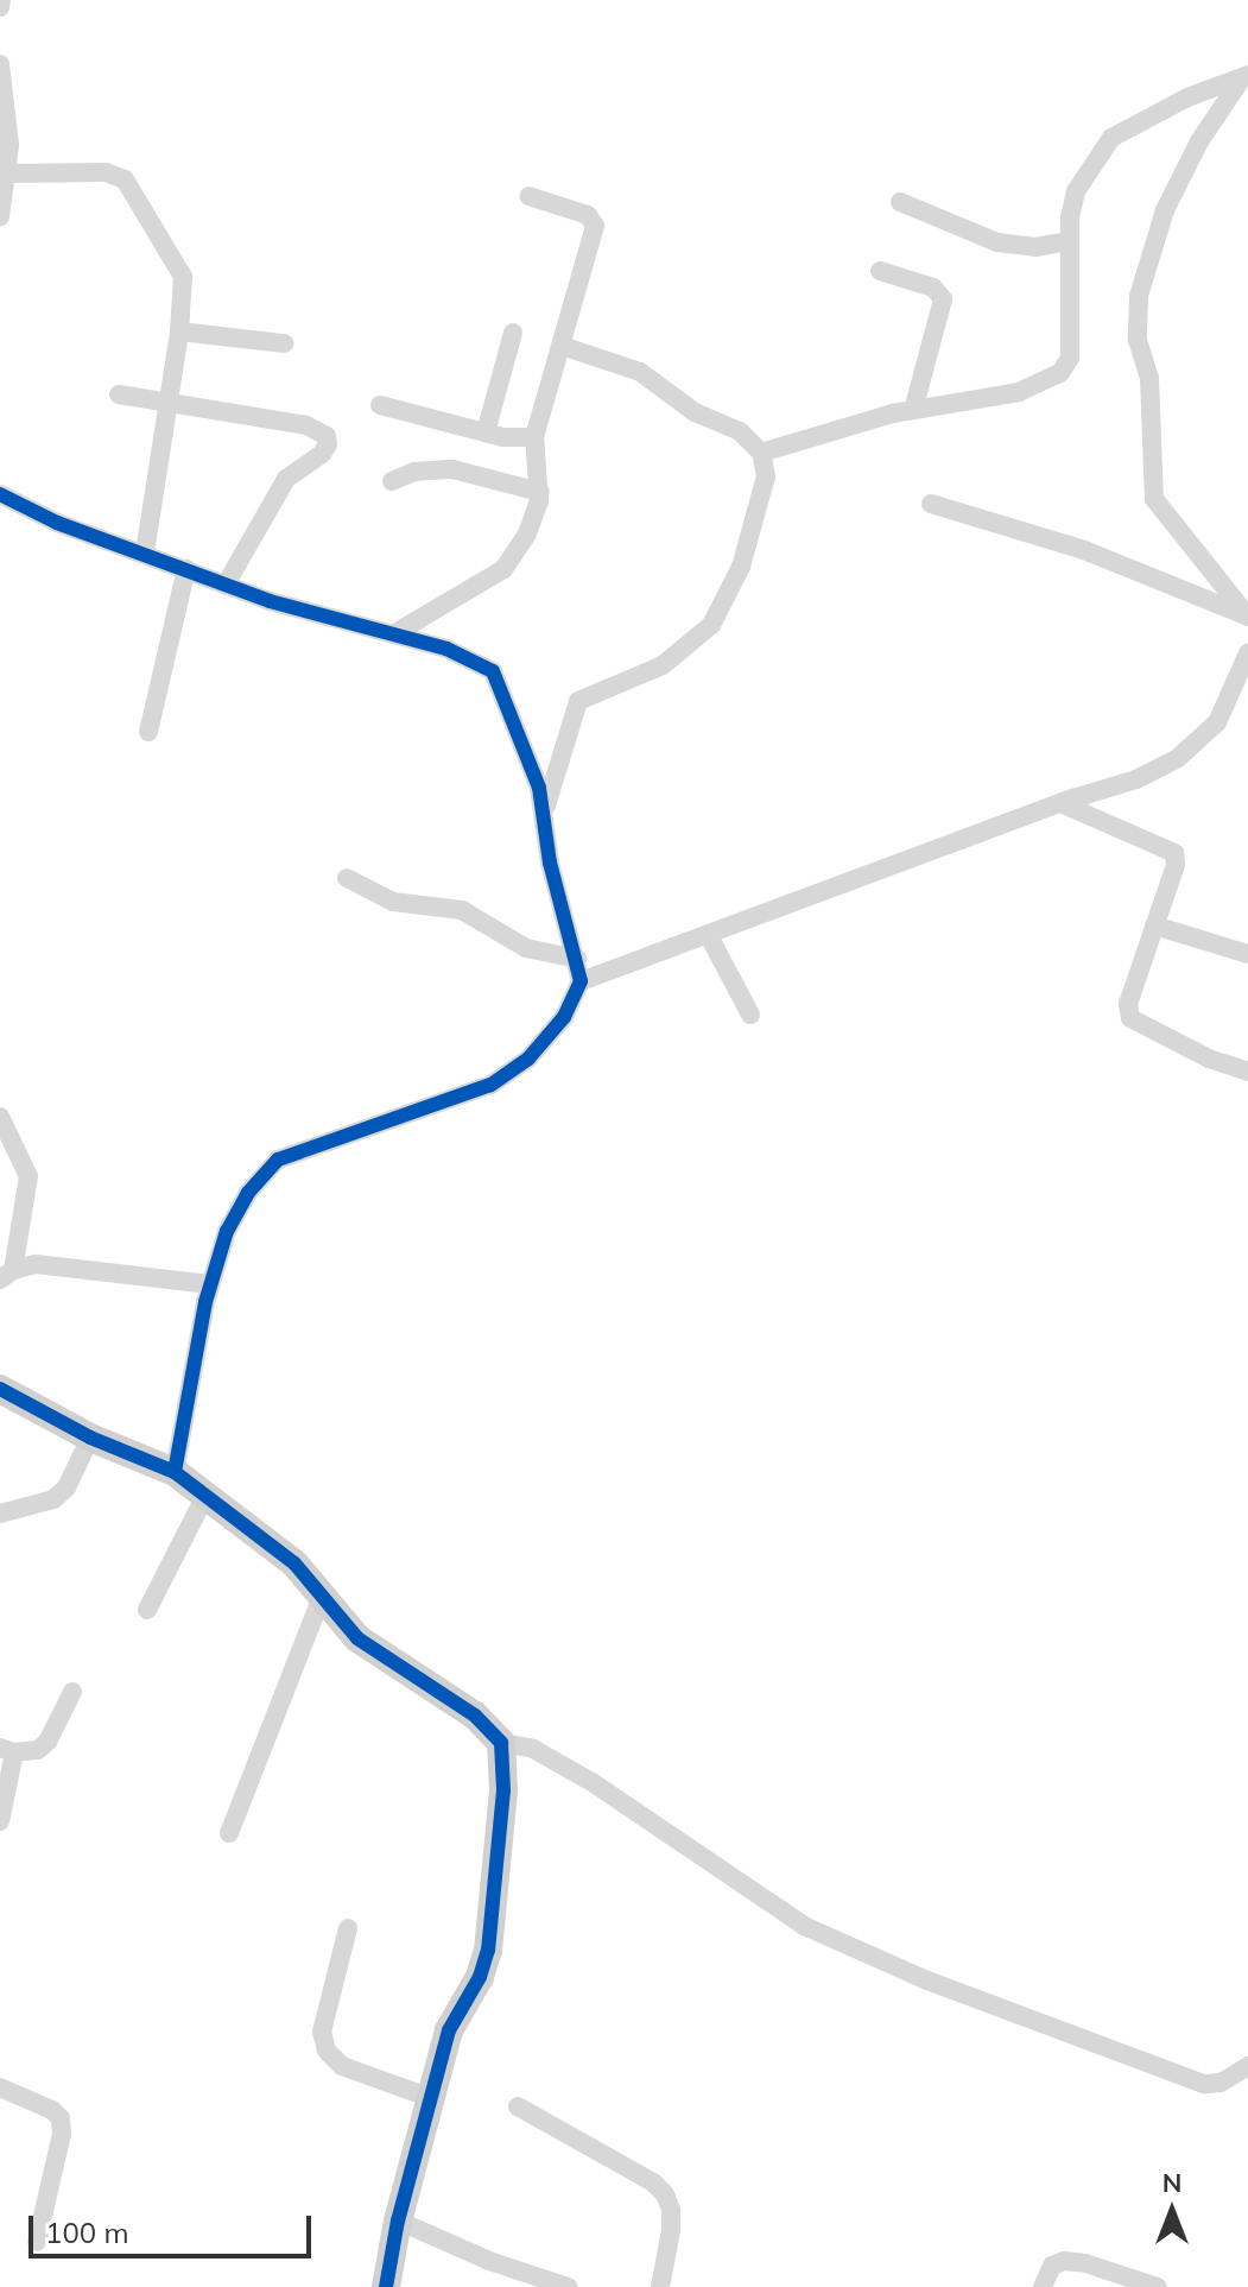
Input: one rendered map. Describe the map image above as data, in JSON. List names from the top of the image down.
{
  "scale_bar": "100 m",
  "north": "top"
}
